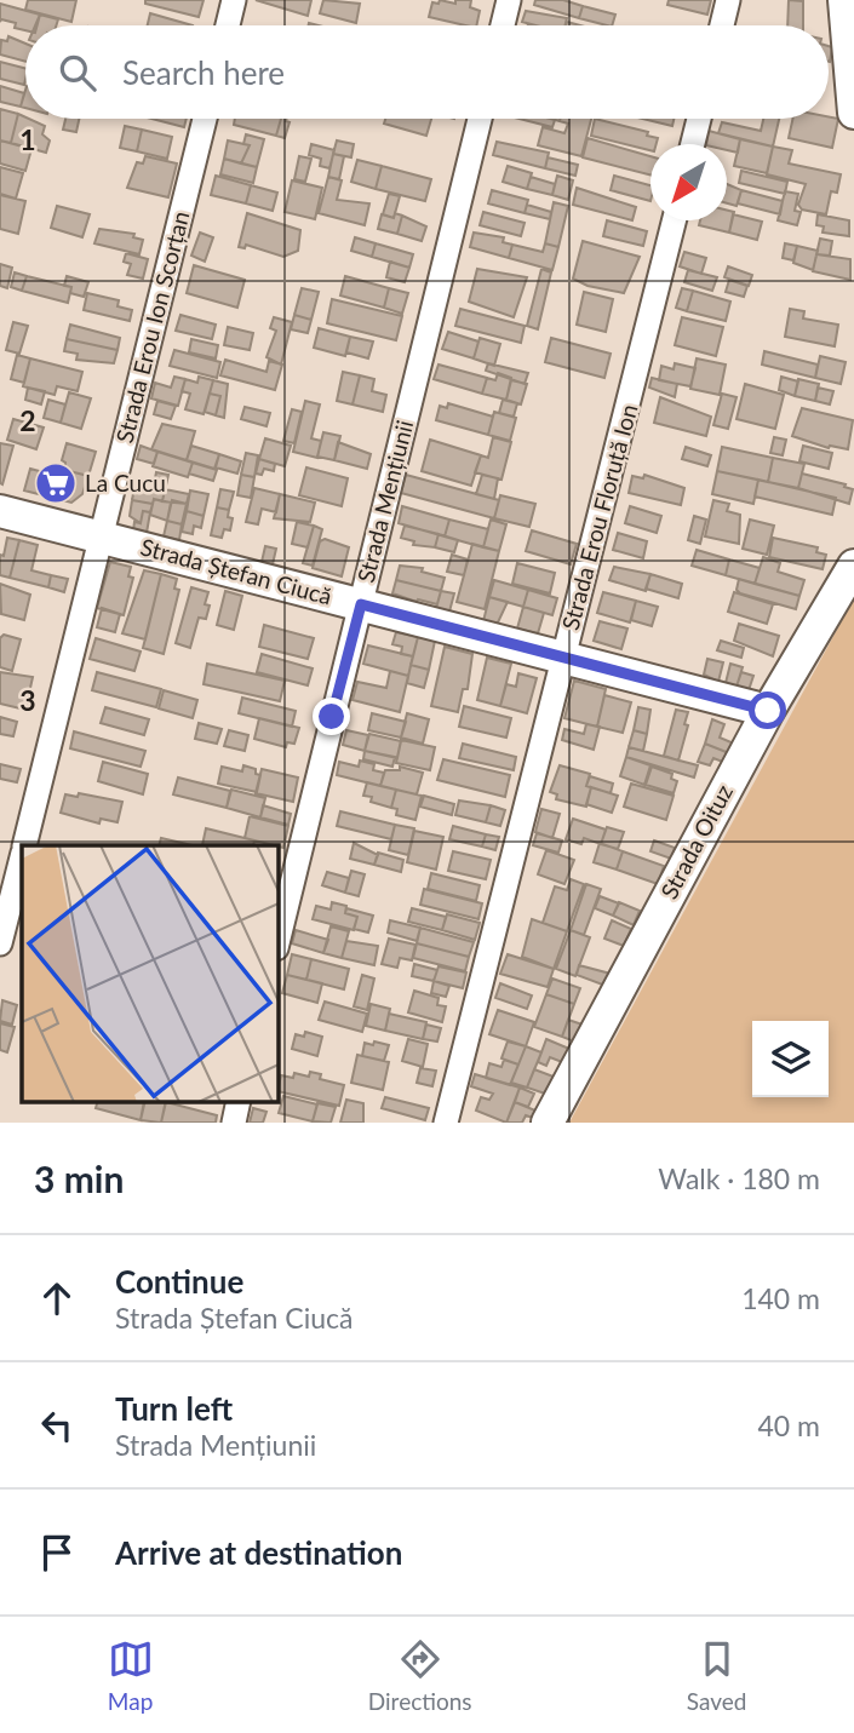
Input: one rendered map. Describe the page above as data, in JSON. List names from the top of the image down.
{
  "streets": {
    "street": [
      "Strada Erou Ion Scorțan",
      "Strada Mențiunii",
      "Strada Erou Floruță Ion",
      "Strada Ștefan Ciucă",
      "Strada Oituz"
    ]
  },
  "crossings": [
    ["Strada Erou Ion Scorțan", "Strada Ștefan Ciucă"],
    ["Strada Mențiunii", "Strada Ștefan Ciucă"],
    ["Strada Erou Floruță Ion", "Strada Ștefan Ciucă"],
    ["Strada Ștefan Ciucă", "Strada Oituz"]
  ],
  "places": {
    "supermarket": ["La Cucu"]
  },
  "north": "bottom left",
  "page": {
    "search": "Search here",
    "heading": ["3 min", "Walk · 180 m"],
    "list": [
      ["Continue", "Strada Ștefan Ciucă", "140 m"],
      ["Turn left", "Strada Mențiunii", "40 m"],
      "Arrive at destination"
    ],
    "nav": ["Map", "Directions", "Saved"]
  },
  "grid": {
    "rows": ["1", "2", "3"]
  }
}
